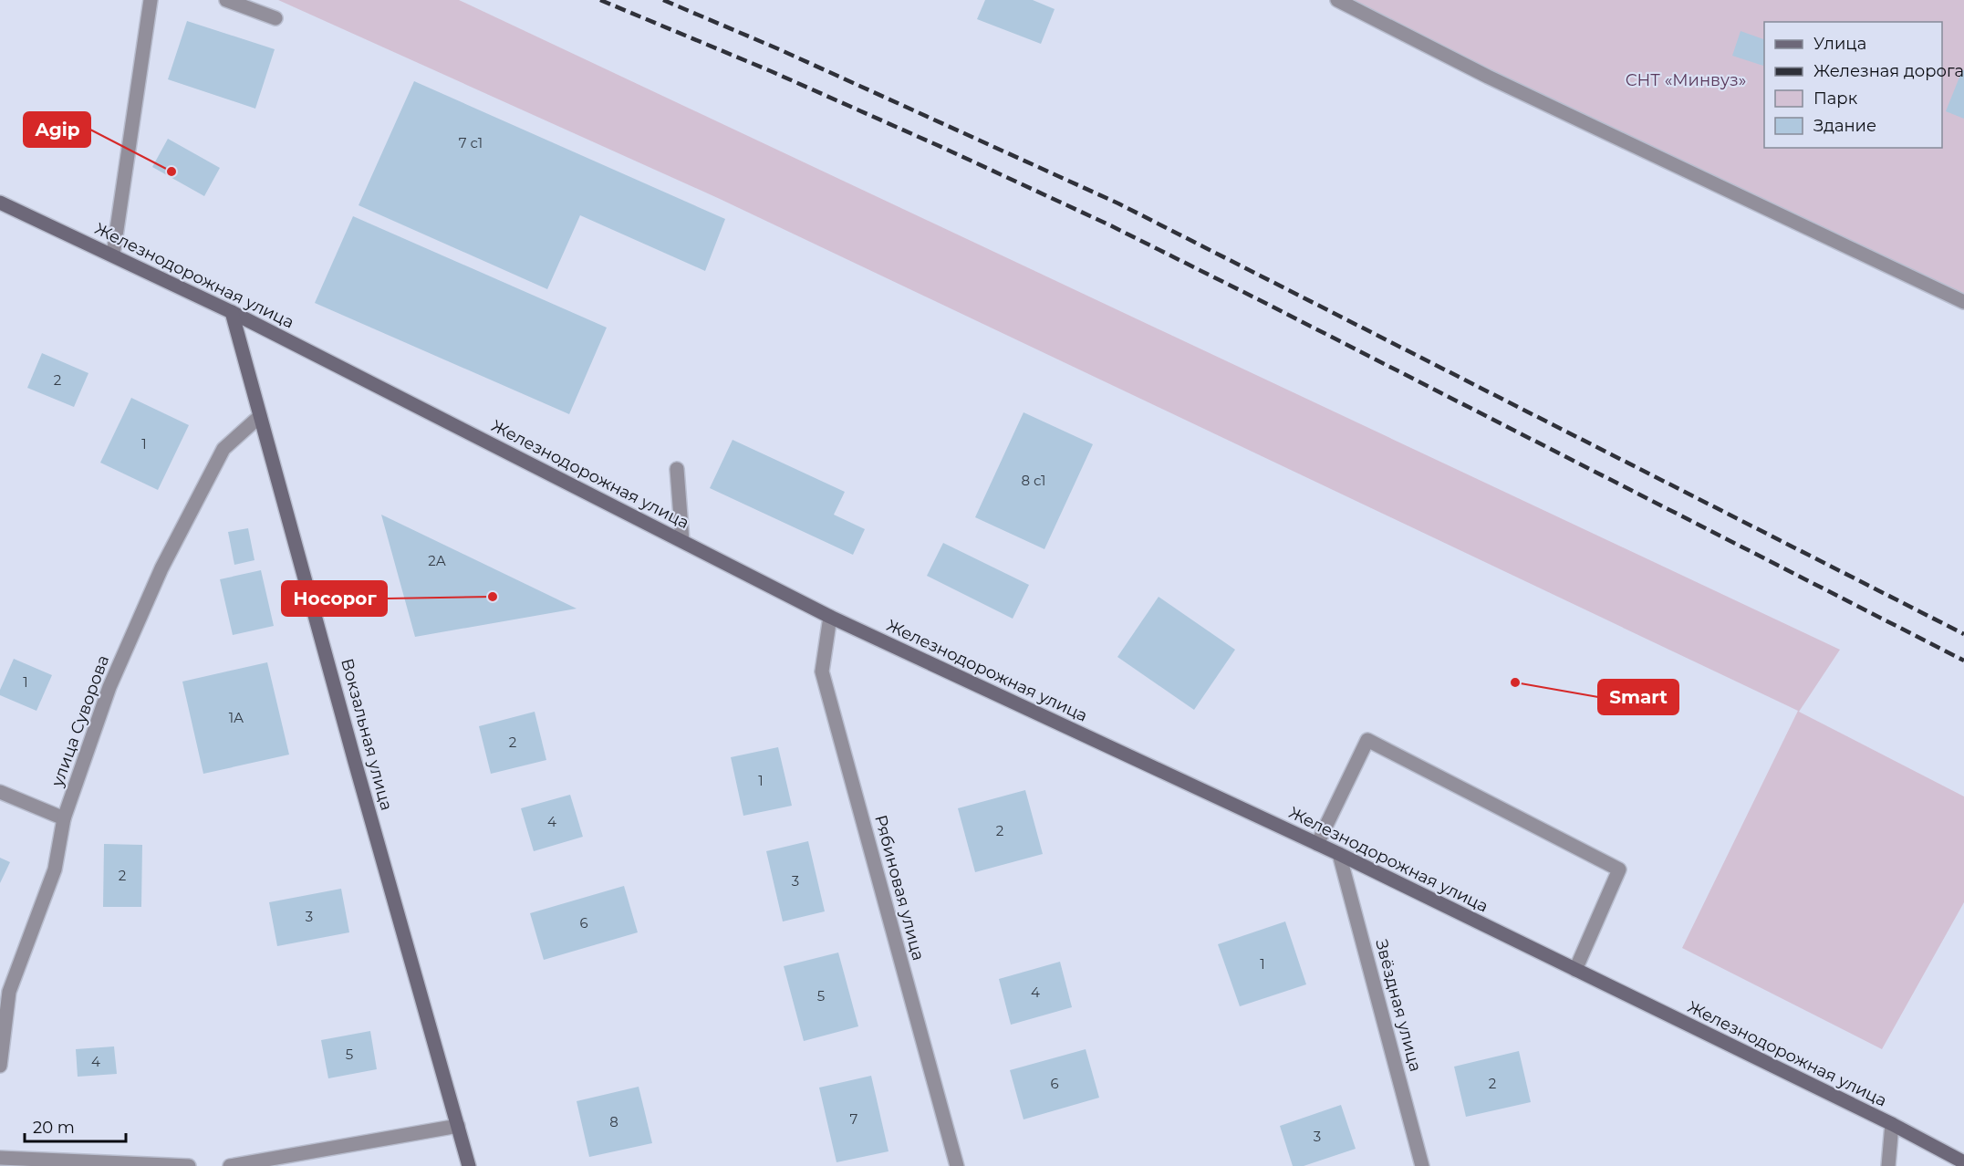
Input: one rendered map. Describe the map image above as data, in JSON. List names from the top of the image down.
{
  "streets": {
    "main road": ["Железнодорожная улица", "Вокзальная улица"],
    "street": ["улица Суворова", "Рябиновая улица", "Звёздная улица"]
  },
  "crossings": [
    ["Железнодорожная улица", "Вокзальная улица"],
    ["Железнодорожная улица", "Рябиновая улица"],
    ["Железнодорожная улица", "Звёздная улица"],
    ["улица Суворова", "Вокзальная улица"]
  ],
  "parks": ["СНТ «Минвуз»"],
  "places": ["Agip", "Носорог", "Smart"],
  "house_numbers": [
    "7 с1",
    "2",
    "1",
    "8 с1",
    "2А",
    "1",
    "1А",
    "2",
    "1",
    "4",
    "2",
    "2",
    "3",
    "3",
    "6",
    "1",
    "4",
    "5",
    "5",
    "4",
    "6",
    "2",
    "7",
    "8",
    "3"
  ],
  "legend": [
    "Улица",
    "Железная дорога",
    "Парк",
    "Здание"
  ],
  "scale_bar": "20 m"
}
